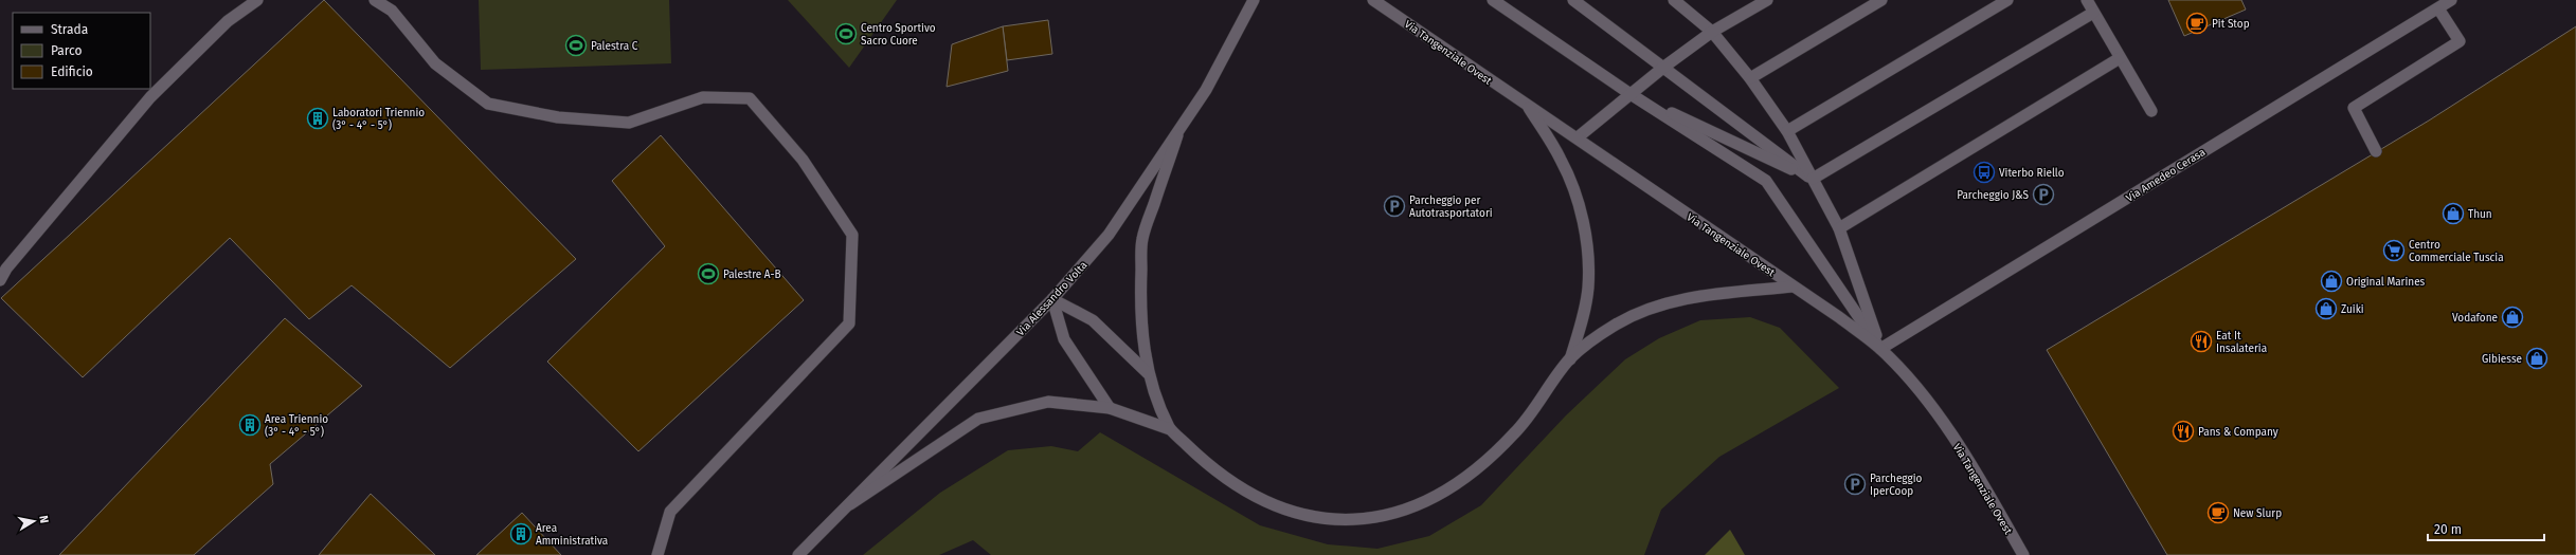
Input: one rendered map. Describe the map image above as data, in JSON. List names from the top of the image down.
{
  "streets": {
    "main road": ["Via Tangenziale Ovest", "Via Amedeo Cerasa", "Via Alessandro Volta"]
  },
  "crossings": [
    ["Via Tangenziale Ovest", "Via Amedeo Cerasa"]
  ],
  "places": {
    "cafe": ["Pit Stop", "New Slurp"],
    "sports": ["Centro Sportivo Sacro Cuore", "Palestra C", "Palestre A-B"],
    "building": ["Laboratori Triennio (3° - 4° - 5°)", "Area Triennio (3° - 4° - 5°)", "Area Amministrativa"],
    "bus stop": ["Viterbo Riello"],
    "parking": ["Parcheggio J&S", "Parcheggio per Autotrasportatori", "Parcheggio IperCoop"],
    "shop": [
      "Thun",
      "Original Marines",
      "Zuiki",
      "Vodafone",
      "Gibiesse"
    ],
    "supermarket": ["Centro Commerciale Tuscia"],
    "restaurant": ["Eat It Insalateria", "Pans & Company"]
  },
  "legend": ["Strada", "Parco", "Edificio"],
  "scale_bar": "20 m",
  "north": "right"
}
